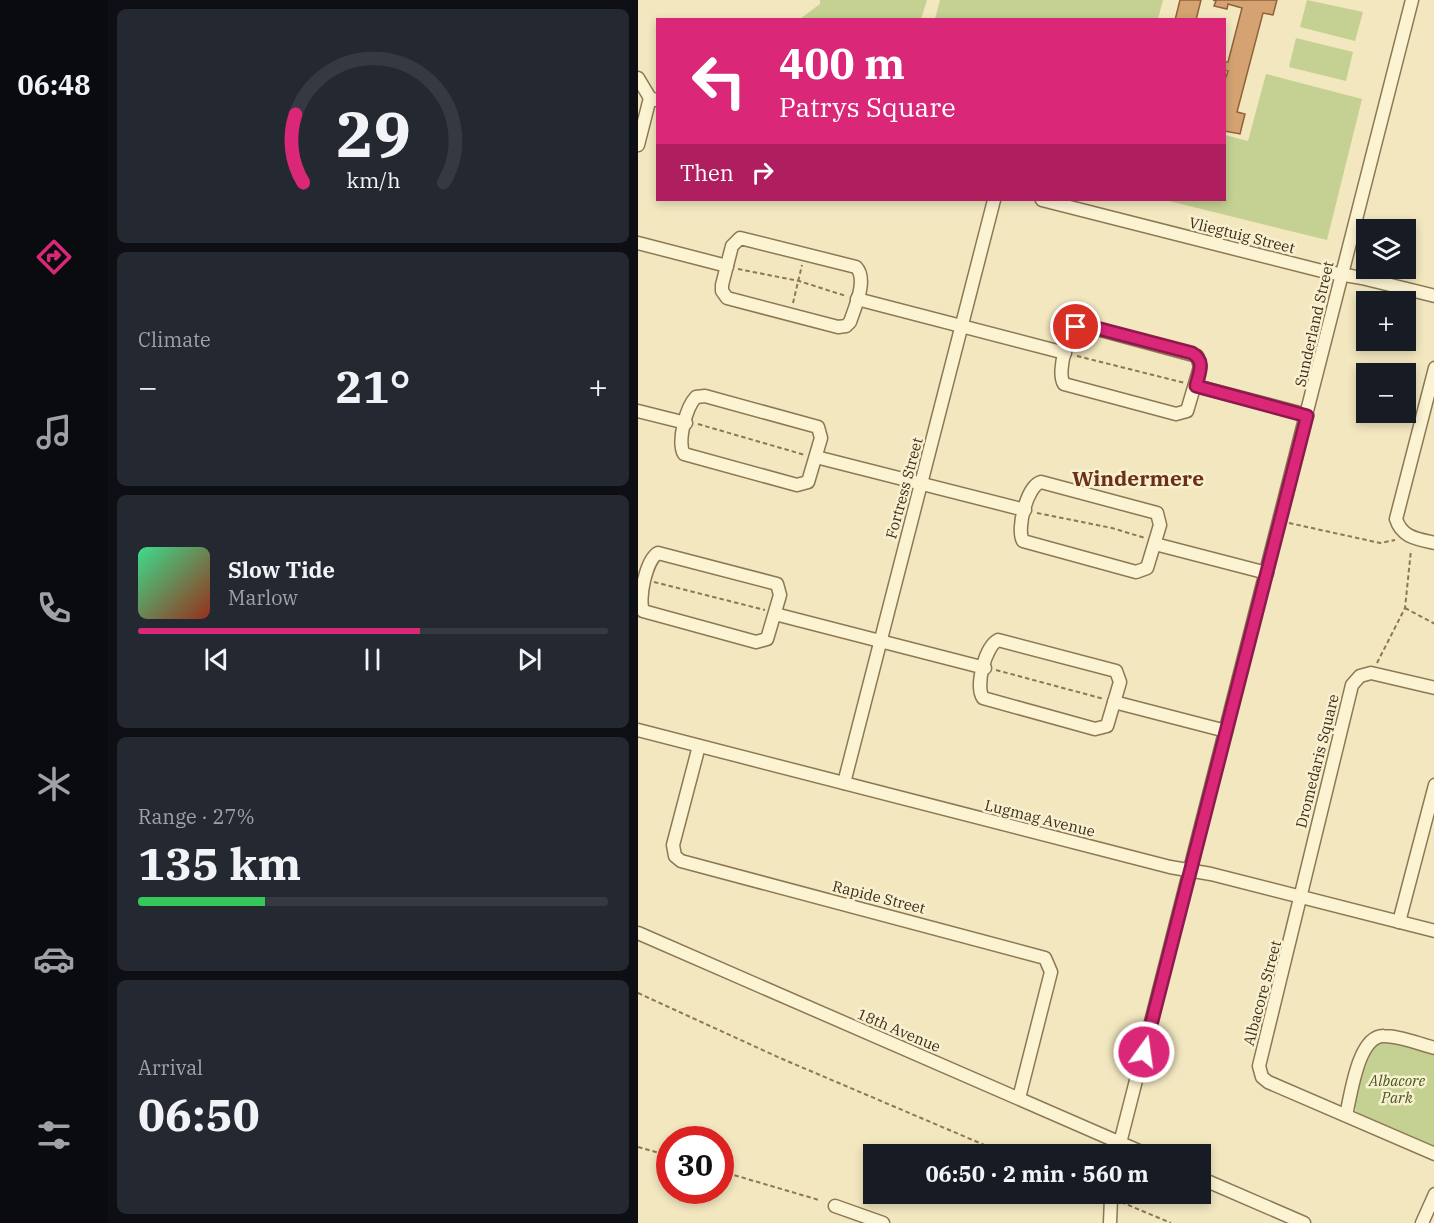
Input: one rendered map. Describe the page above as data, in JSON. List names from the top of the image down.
{
  "streets": {
    "street": [
      "Vliegtuig Street",
      "Sunderland Street",
      "Fortress Street",
      "Dromedaris Square",
      "Lugmag Avenue",
      "Rapide Street",
      "Albacore Street",
      "18th Avenue"
    ]
  },
  "crossings": [
    ["Vliegtuig Street", "Sunderland Street"],
    ["Sunderland Street", "Lugmag Avenue"],
    ["Sunderland Street", "18th Avenue"],
    ["Fortress Street", "Lugmag Avenue"],
    ["Dromedaris Square", "Lugmag Avenue"],
    ["Dromedaris Square", "Albacore Street"],
    ["Lugmag Avenue", "Rapide Street"],
    ["Lugmag Avenue", "Albacore Street"],
    ["Rapide Street", "18th Avenue"]
  ],
  "districts": ["Windermere"],
  "parks": ["Albacore Park"],
  "page": {
    "tabs": "06:48",
    "turn": ["400 m", "Patrys Square"],
    "then": "Then",
    "map_buttons": ["+", "−"],
    "tile": [
      "Climate",
      ["Range · 27%", "135 km"],
      ["Arrival", "06:50"]
    ],
    "heat": ["−", "21°", "+"],
    "song": ["Slow Tide", "Marlow"],
    "limit": "30",
    "trip": "06:50 · 2 min · 560 m",
    "gauge": ["29", "km/h"]
  }
}
